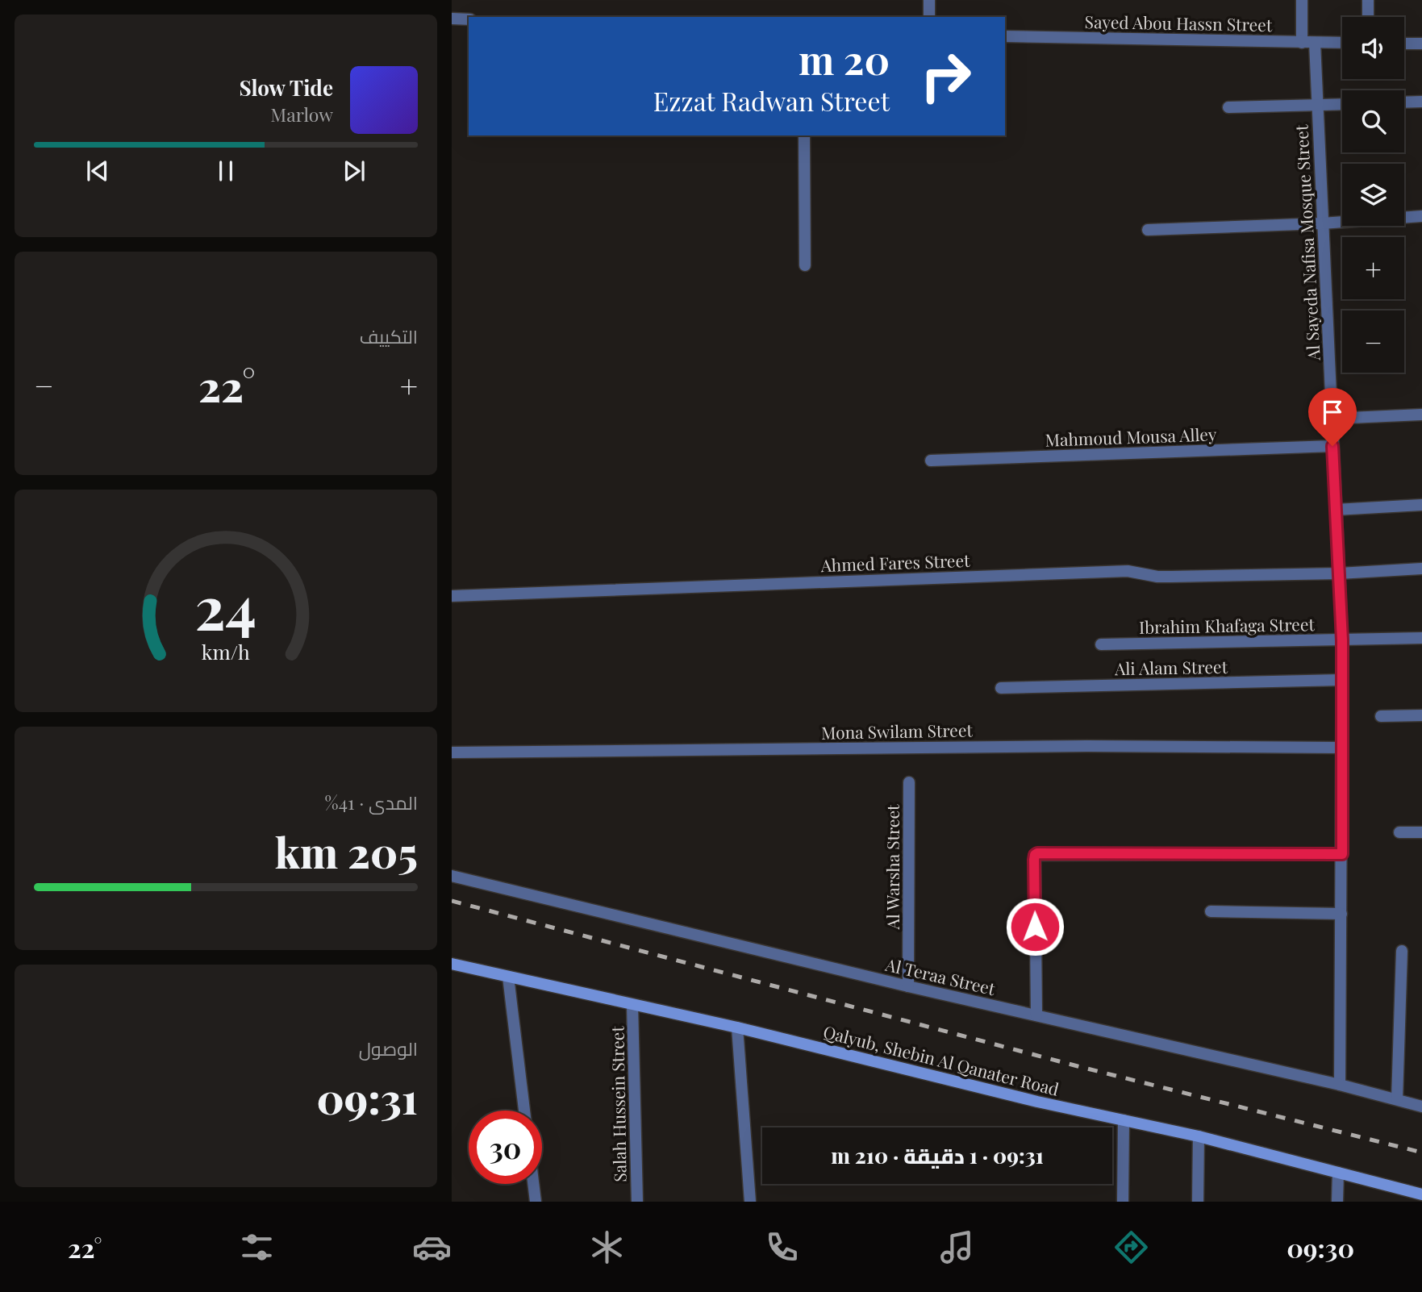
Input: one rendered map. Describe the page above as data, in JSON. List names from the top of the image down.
{
  "streets": {
    "main road": ["Qalyub, Shebin Al Qanater Road"],
    "street": [
      "Sayed Abou Hassn Street",
      "Al Sayeda Nafisa Mosque Street",
      "Mahmoud Mousa Alley",
      "Ahmed Fares Street",
      "Ibrahim Khafaga Street",
      "Ali Alam Street",
      "Mona Swilam Street",
      "Al Warsha Street",
      "Al Teraa Street",
      "Salah Hussein Street"
    ]
  },
  "crossings": [
    ["Sayed Abou Hassn Street", "Al Sayeda Nafisa Mosque Street"],
    ["Al Sayeda Nafisa Mosque Street", "Mahmoud Mousa Alley"],
    ["Al Sayeda Nafisa Mosque Street", "Ahmed Fares Street"],
    ["Al Sayeda Nafisa Mosque Street", "Ibrahim Khafaga Street"],
    ["Al Sayeda Nafisa Mosque Street", "Ali Alam Street"],
    ["Al Sayeda Nafisa Mosque Street", "Mona Swilam Street"],
    ["Al Sayeda Nafisa Mosque Street", "Al Teraa Street"],
    ["Al Warsha Street", "Al Teraa Street"],
    ["Qalyub, Shebin Al Qanater Road", "Salah Hussein Street"]
  ],
  "page": {
    "map_buttons": ["+", "−"],
    "turn": ["20 m", "Ezzat Radwan Street"],
    "song": ["Slow Tide", "Marlow"],
    "tile": [
      "التكييف",
      ["المدى · 41%", "205 km"],
      ["الوصول", "09:31"]
    ],
    "heat": ["−", "22°", "+"],
    "limit": "30",
    "trip": "09:31 · 1 دقيقة · 210 m",
    "tabs": ["09:30", "22°"],
    "gauge": ["24", "km/h"]
  }
}
